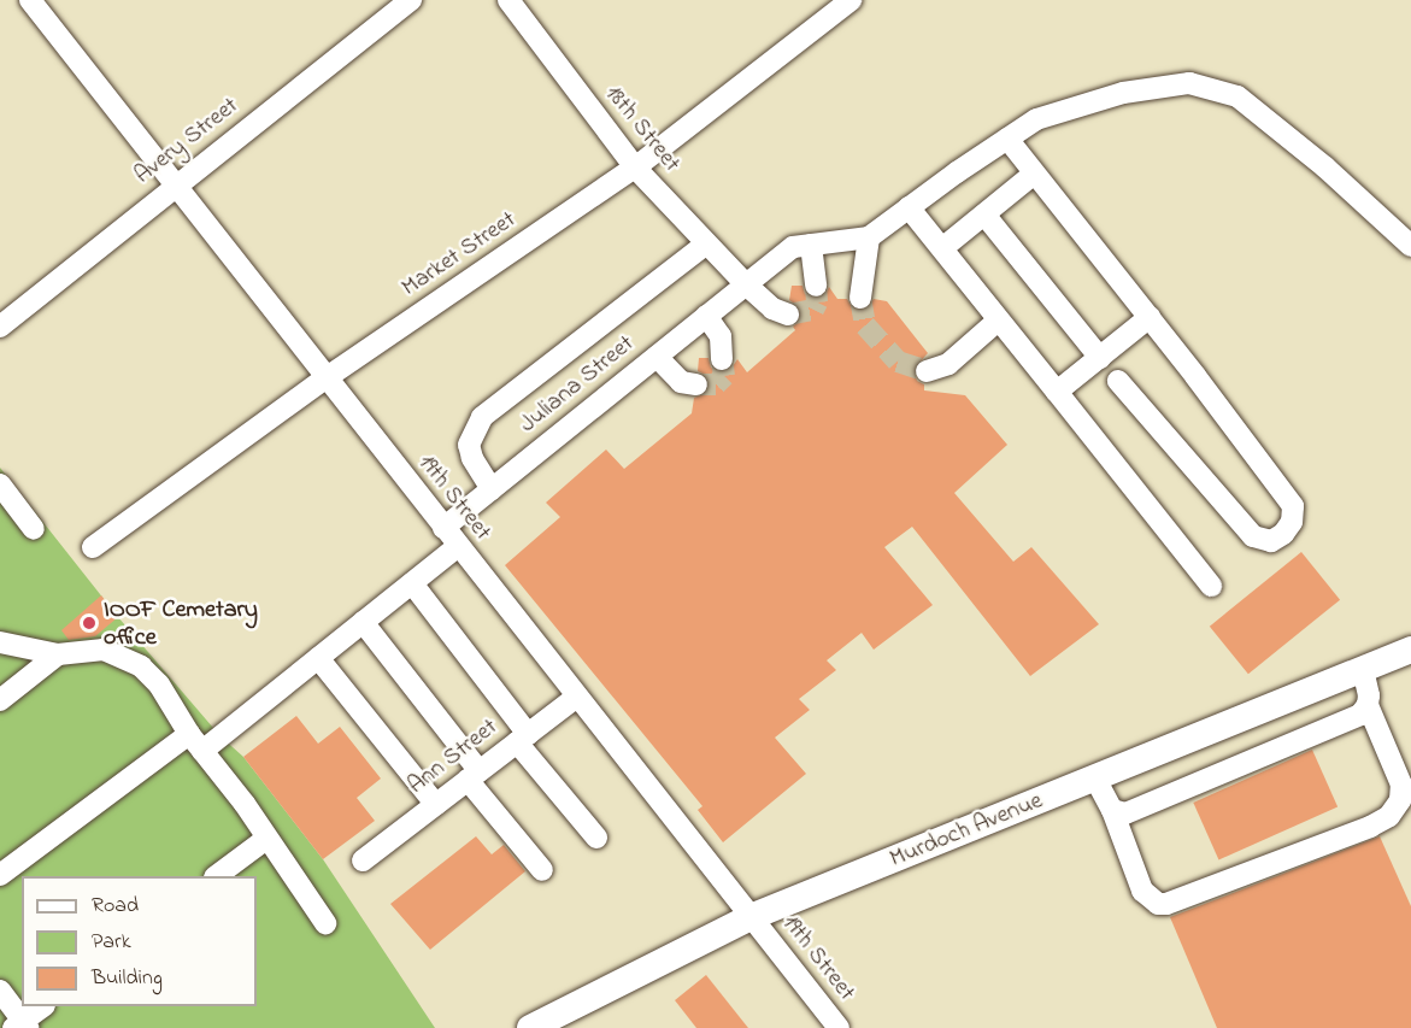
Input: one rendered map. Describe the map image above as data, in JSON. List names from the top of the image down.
{
  "streets": {
    "main road": ["Murdoch Avenue"],
    "street": [
      "18th Street",
      "Avery Street",
      "Market Street",
      "Juliana Street",
      "19th Street",
      "Ann Street"
    ]
  },
  "crossings": [
    ["18th Street", "Market Street"],
    ["18th Street", "Juliana Street"],
    ["Avery Street", "19th Street"],
    ["Market Street", "19th Street"],
    ["Juliana Street", "19th Street"],
    ["19th Street", "Ann Street"],
    ["19th Street", "Murdoch Avenue"]
  ],
  "places": ["IOOF Cemetary office"],
  "legend": ["Road", "Park", "Building"]
}
